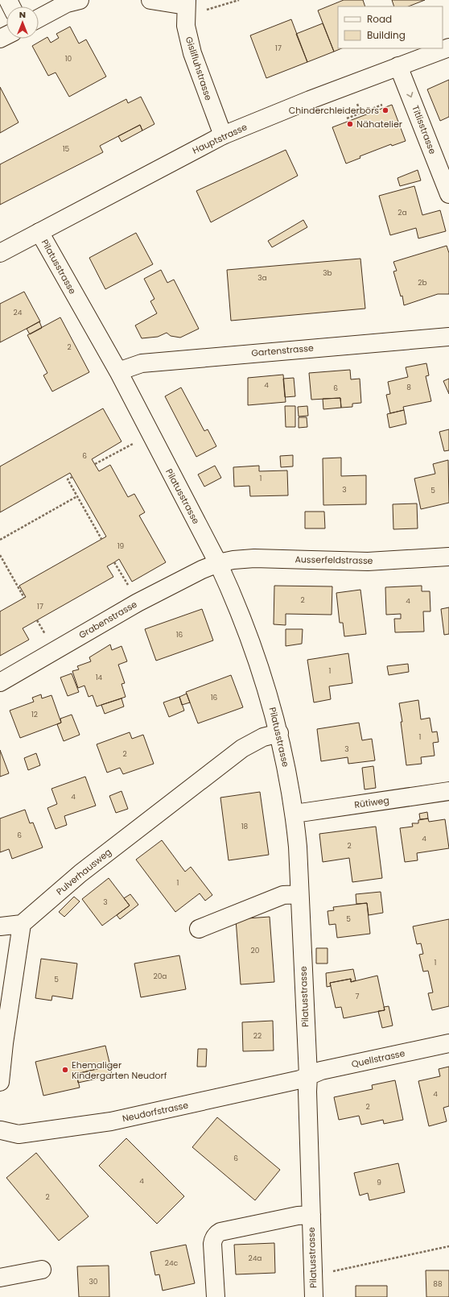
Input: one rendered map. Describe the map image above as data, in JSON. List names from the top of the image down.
{
  "streets": {
    "street": [
      "Gislifluhstrasse",
      "Titlisstrasse",
      "Hauptstrasse",
      "Pilatusstrasse",
      "Gartenstrasse",
      "Ausserfeldstrasse",
      "Grabenstrasse",
      "Rütiweg",
      "Pulverhausweg",
      "Quellstrasse",
      "Neudorfstrasse"
    ]
  },
  "crossings": [
    ["Gislifluhstrasse", "Hauptstrasse"],
    ["Titlisstrasse", "Hauptstrasse"],
    ["Hauptstrasse", "Pilatusstrasse"],
    ["Pilatusstrasse", "Gartenstrasse"],
    ["Pilatusstrasse", "Ausserfeldstrasse"],
    ["Pilatusstrasse", "Grabenstrasse"],
    ["Pilatusstrasse", "Rütiweg"],
    ["Pilatusstrasse", "Pulverhausweg"],
    ["Pilatusstrasse", "Quellstrasse"],
    ["Pilatusstrasse", "Neudorfstrasse"],
    ["Ausserfeldstrasse", "Grabenstrasse"],
    ["Quellstrasse", "Neudorfstrasse"]
  ],
  "one_way": ["Titlisstrasse"],
  "places": ["Chinderchleiderbörs", "Nähatelier", "Ehemaliger Kindergarten Neudorf"],
  "house_numbers": [
    "17",
    "10",
    "15",
    "2a",
    "3b",
    "3a",
    "2b",
    "24",
    "2",
    "4",
    "8",
    "6",
    "6",
    "1",
    "3",
    "5",
    "19",
    "2",
    "4",
    "17",
    "16",
    "1",
    "14",
    "16",
    "12",
    "1",
    "3",
    "2",
    "4",
    "18",
    "6",
    "4",
    "2",
    "1",
    "3",
    "5",
    "20",
    "1",
    "20a",
    "5",
    "7",
    "22",
    "4",
    "2",
    "6",
    "4",
    "9",
    "2",
    "24a",
    "24c",
    "30",
    "88"
  ],
  "legend": ["Road", "Building"],
  "north": "top"
}
